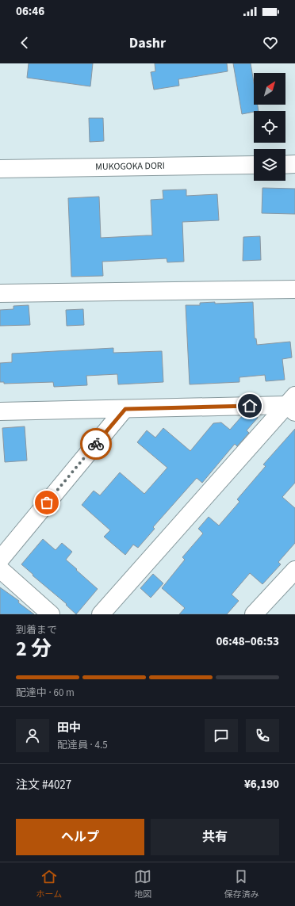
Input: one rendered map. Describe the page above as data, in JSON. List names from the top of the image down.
{
  "streets": {
    "street": ["MUKOGOKA DORI"]
  },
  "north": "top right",
  "page": {
    "status": "06:46",
    "header": "Dashr",
    "heading": ["2 分", "到着まで", "06:48–06:53"],
    "panel": [
      "田中",
      "配達員 · 4.5",
      "注文 #4027",
      "¥6,190"
    ],
    "bar": "配達中 · 60 m",
    "buttons": ["ヘルプ", "共有"],
    "tabs": ["ホーム", "地図", "保存済み"]
  }
}
